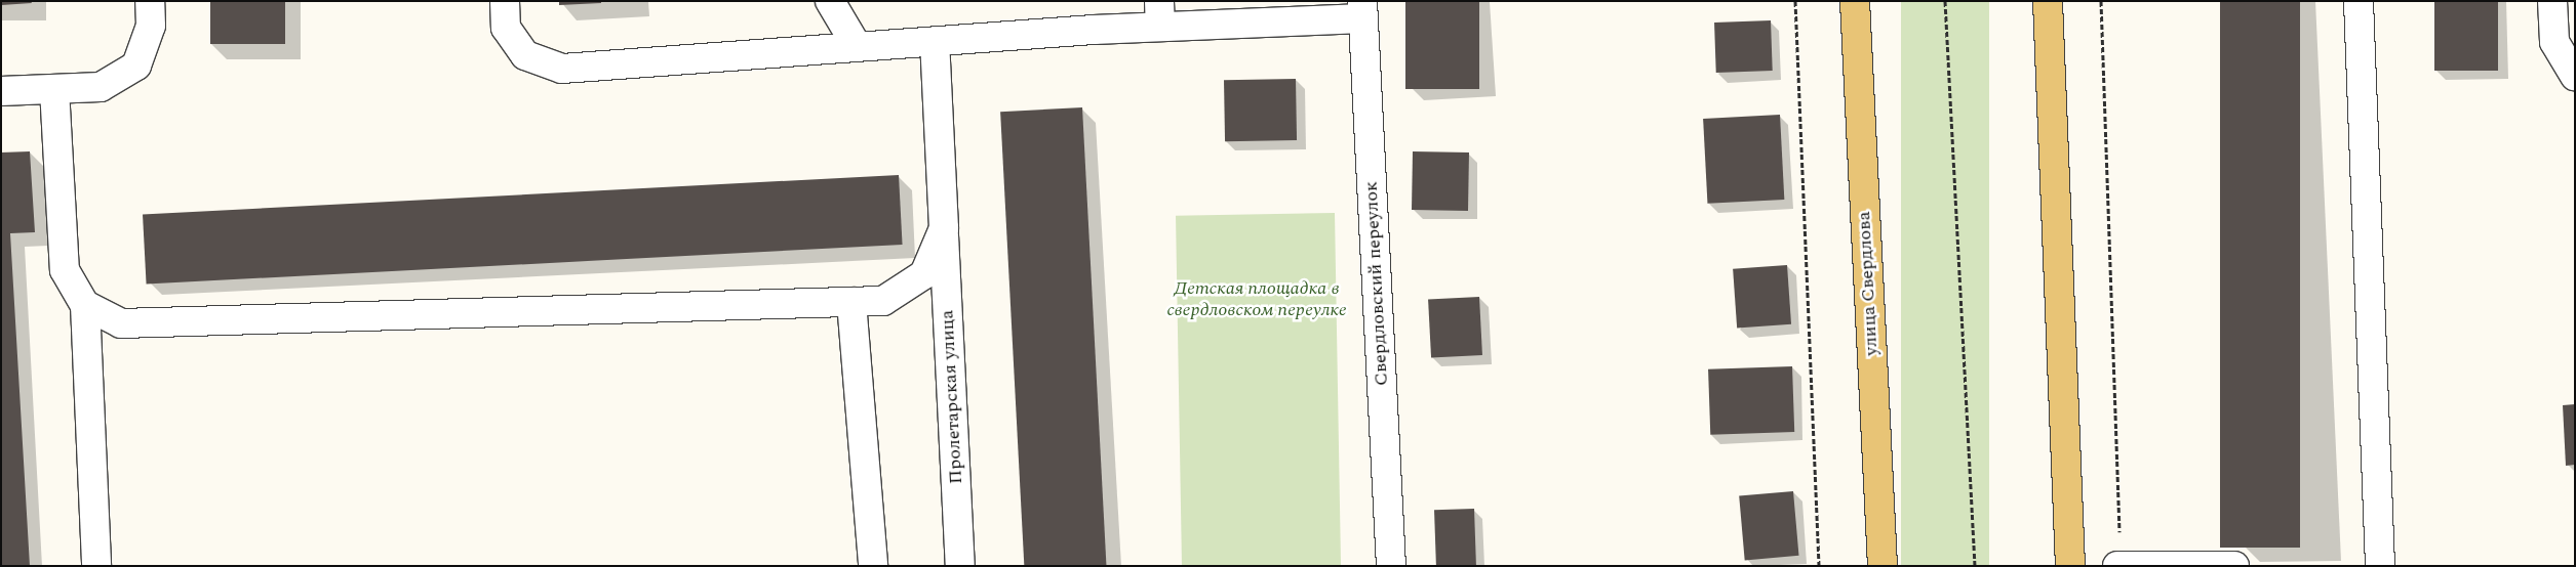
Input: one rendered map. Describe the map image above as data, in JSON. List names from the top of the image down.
{
  "streets": {
    "main road": ["улица Свердлова"],
    "street": ["Свердловский переулок", "Пролетарская улица"]
  },
  "parks": ["Детская площадка в свердловском переулке"]
}
